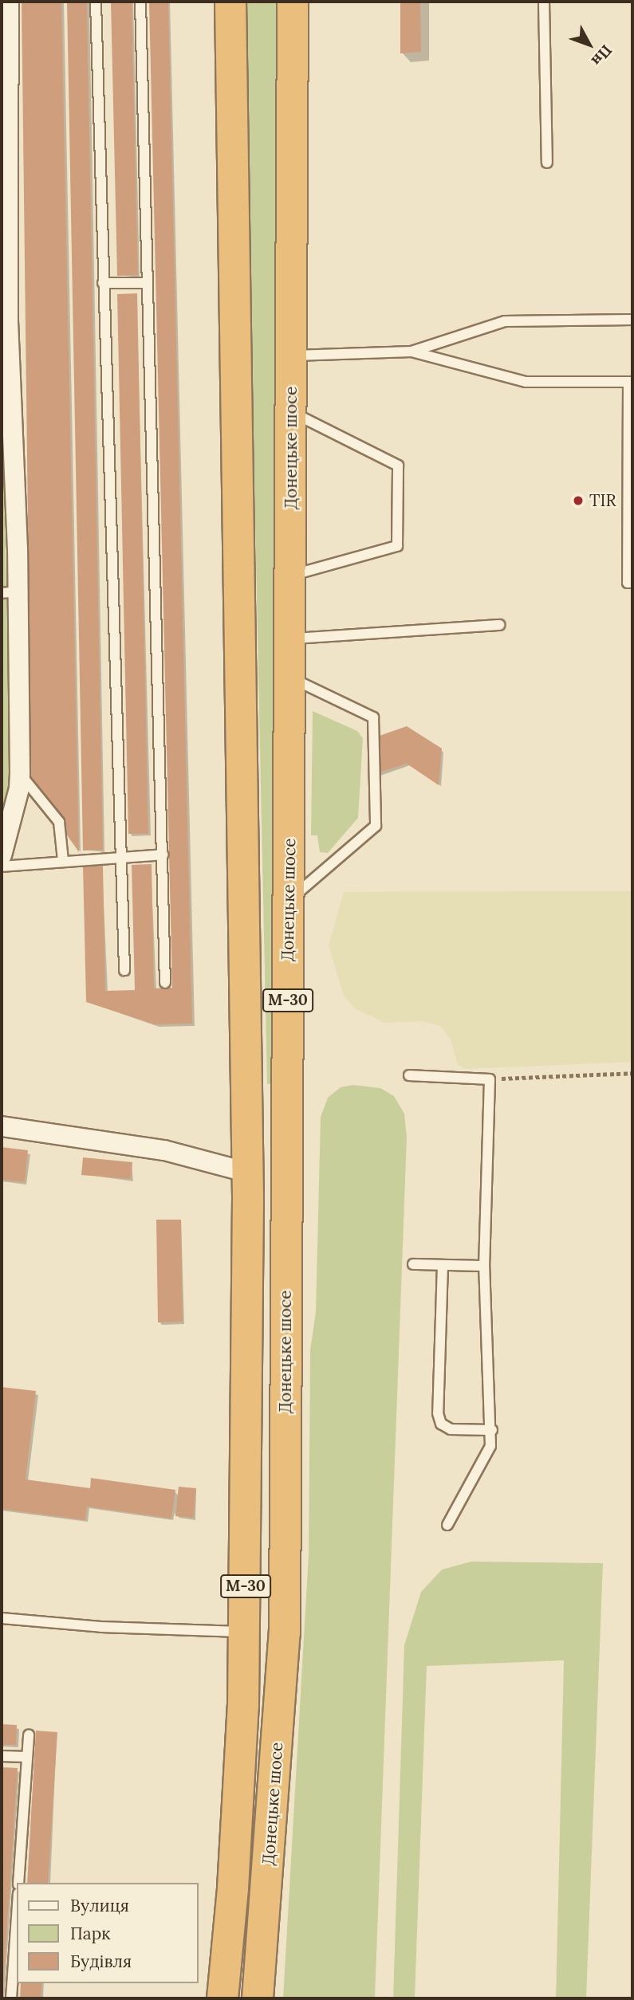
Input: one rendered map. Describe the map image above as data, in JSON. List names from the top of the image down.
{
  "streets": {
    "highway": ["Донецьке шосе", "М-30"]
  },
  "places": ["TIR"],
  "legend": ["Вулиця", "Парк", "Будівля"],
  "north": "bottom right"
}
